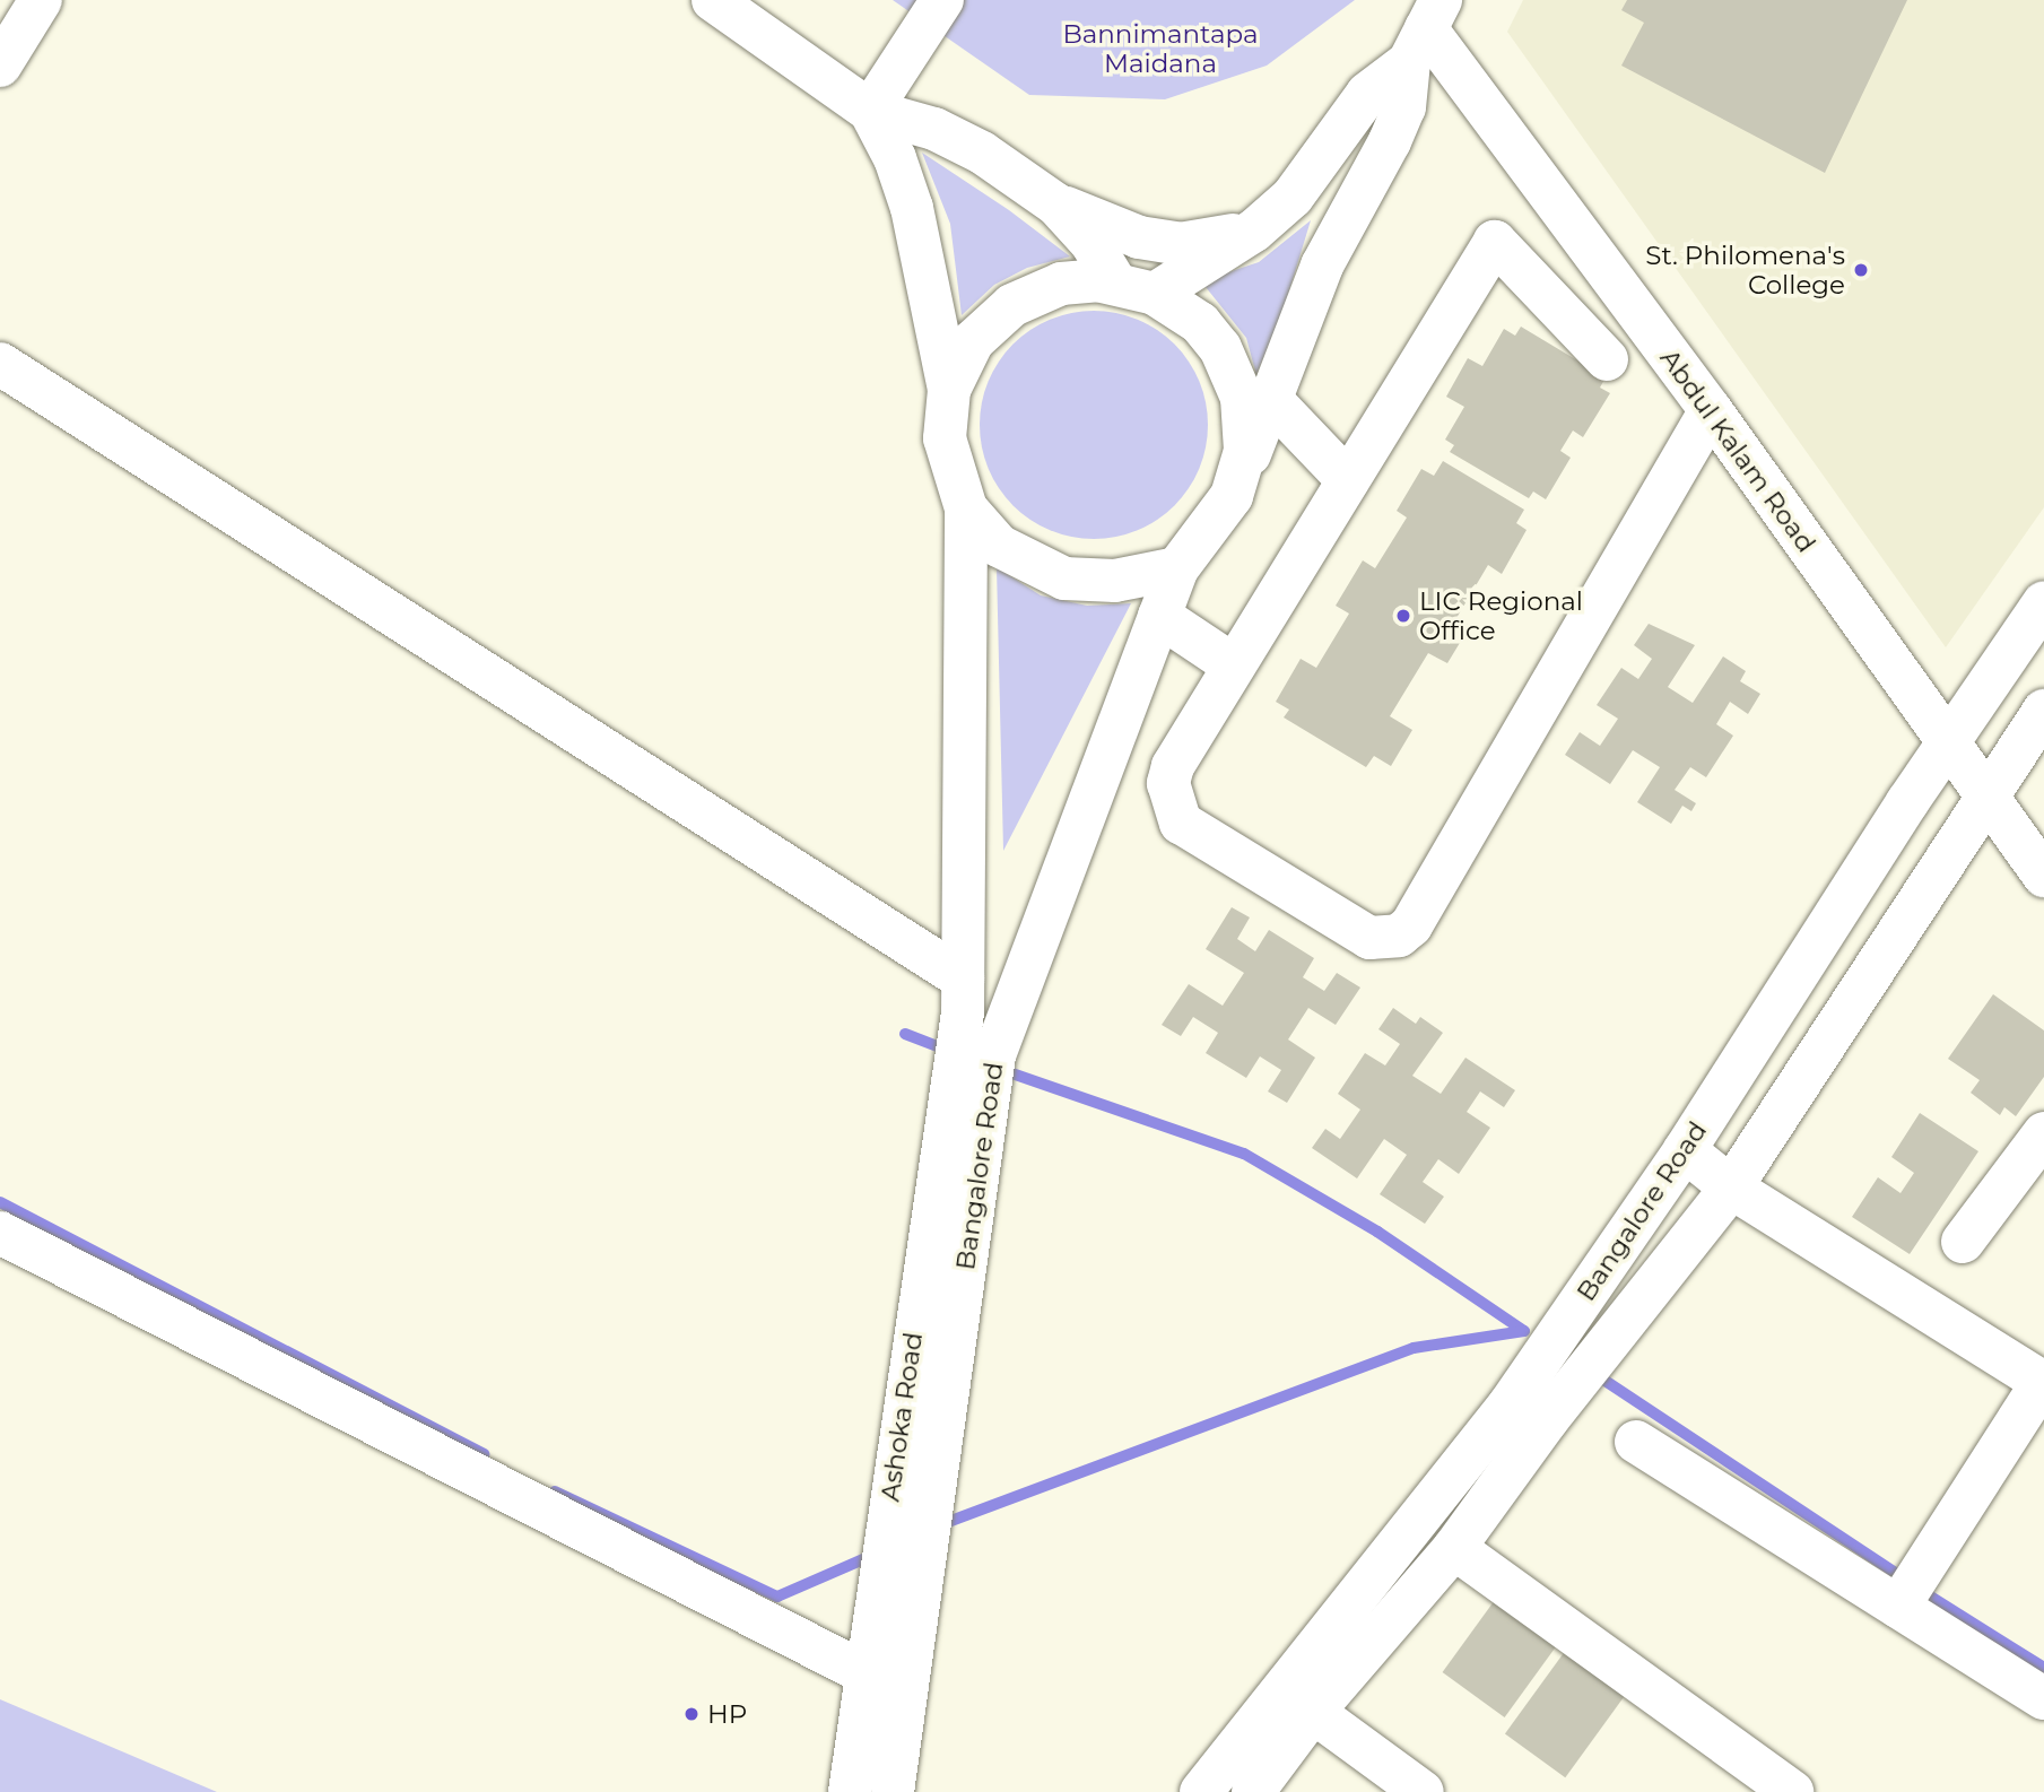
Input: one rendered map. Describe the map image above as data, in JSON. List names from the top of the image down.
{
  "streets": {
    "main road": ["Abdul Kalam Road", "Bangalore Road", "Ashoka Road"]
  },
  "crossings": [
    ["Abdul Kalam Road", "Bangalore Road"],
    ["Bangalore Road", "Ashoka Road"]
  ],
  "parks": ["Bannimantapa Maidana"],
  "places": ["St. Philomena's College", "LIC Regional Office", "HP"]
}
